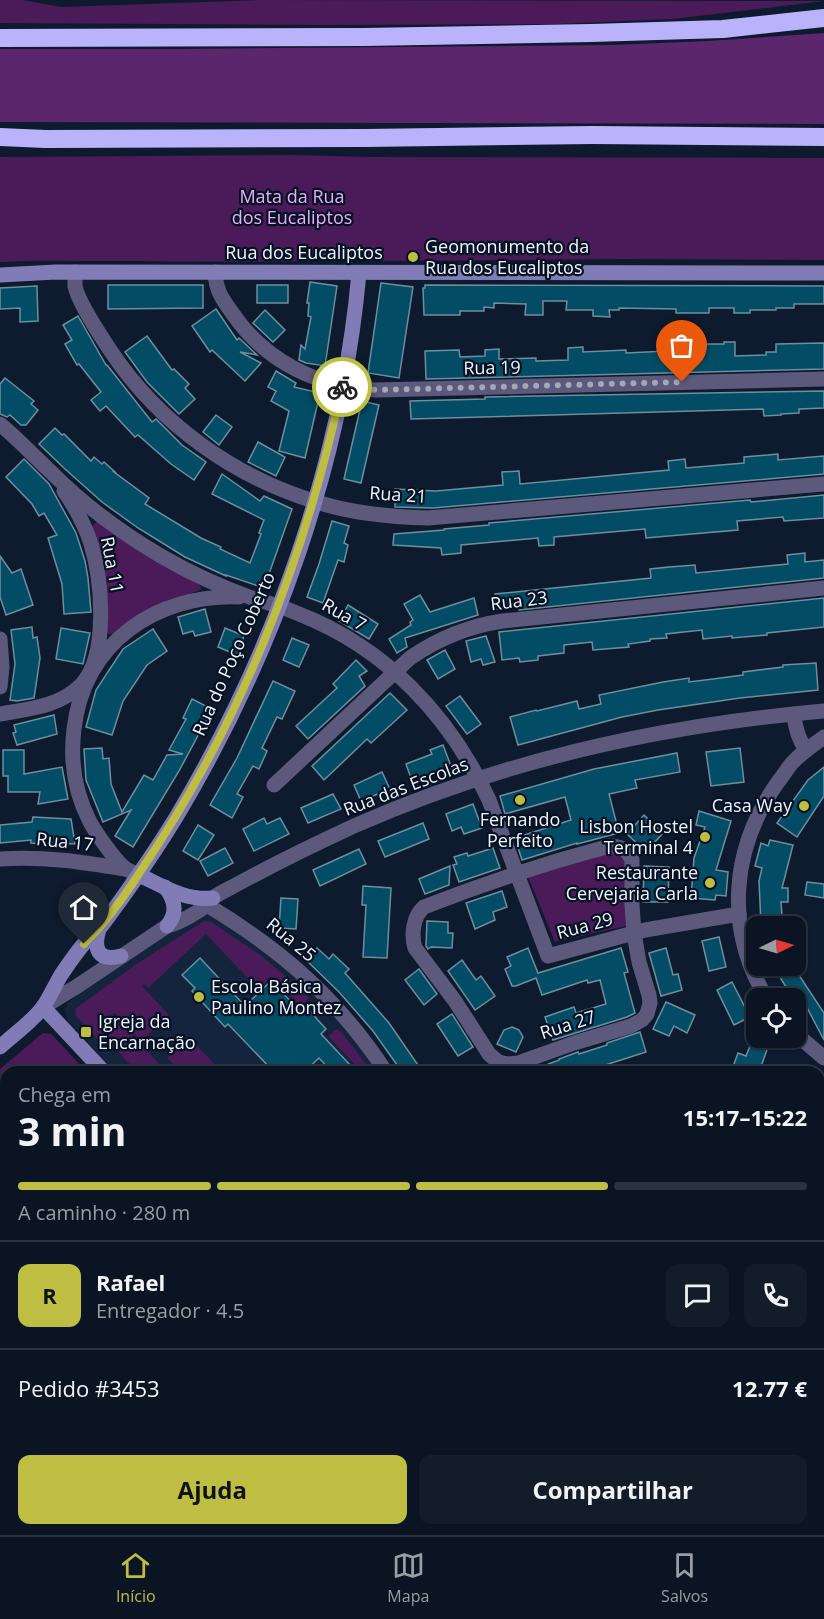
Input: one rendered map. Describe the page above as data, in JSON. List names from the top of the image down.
{
  "streets": {
    "street": [
      "Rua dos Eucaliptos",
      "Rua 19",
      "Rua 21",
      "Rua 11",
      "Rua 23",
      "Rua 7",
      "Rua do Poço Coberto",
      "Rua das Escolas",
      "Rua 17",
      "Rua 29",
      "Rua 25",
      "Rua 27"
    ]
  },
  "crossings": [
    ["Rua dos Eucaliptos", "Rua 19"],
    ["Rua dos Eucaliptos", "Rua 21"],
    ["Rua dos Eucaliptos", "Rua do Poço Coberto"],
    ["Rua 19", "Rua do Poço Coberto"],
    ["Rua 21", "Rua do Poço Coberto"],
    ["Rua 11", "Rua 7"],
    ["Rua 23", "Rua 7"],
    ["Rua 7", "Rua do Poço Coberto"],
    ["Rua 7", "Rua das Escolas"],
    ["Rua 7", "Rua 29"],
    ["Rua 7", "Rua 27"],
    ["Rua do Poço Coberto", "Rua das Escolas"],
    ["Rua do Poço Coberto", "Rua 17"],
    ["Rua das Escolas", "Rua 25"],
    ["Rua 29", "Rua 27"]
  ],
  "parks": ["Mata da Rua dos Eucaliptos"],
  "places": {
    "other": [
      "Geomonumento da Rua dos Eucaliptos",
      "Fernando Perfeito",
      "Casa Way",
      "Lisbon Hostel Terminal 4",
      "Restaurante Cervejaria Carla",
      "Escola Básica Paulino Montez"
    ],
    "transit": ["Igreja da Encarnação"]
  },
  "north": "right",
  "page": {
    "heading": ["3 min", "Chega em", "15:17–15:22"],
    "panel": [
      "Rafael",
      "Entregador · 4.5",
      "Pedido #3453",
      "12.77 €"
    ],
    "bar": "A caminho · 280 m",
    "round": "R",
    "buttons": ["Ajuda", "Compartilhar"],
    "tabs": ["Início", "Mapa", "Salvos"]
  }
}
